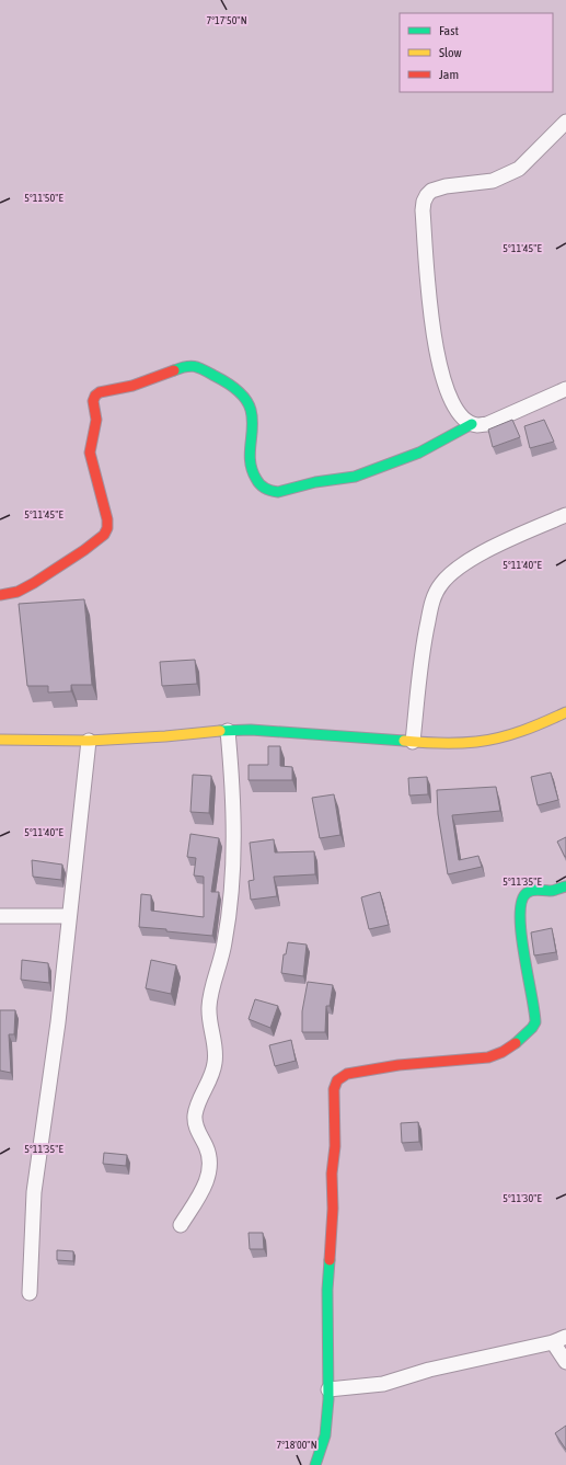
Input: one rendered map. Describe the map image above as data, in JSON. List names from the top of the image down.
{
  "legend": ["Fast", "Slow", "Jam"],
  "coordinates": [
    "7°17'50\"N",
    "5°11'50\"E",
    "5°11'45\"E",
    "5°11'40\"E",
    "5°11'35\"E",
    "5°11'30\"E",
    "7°18'00\"N"
  ]
}
